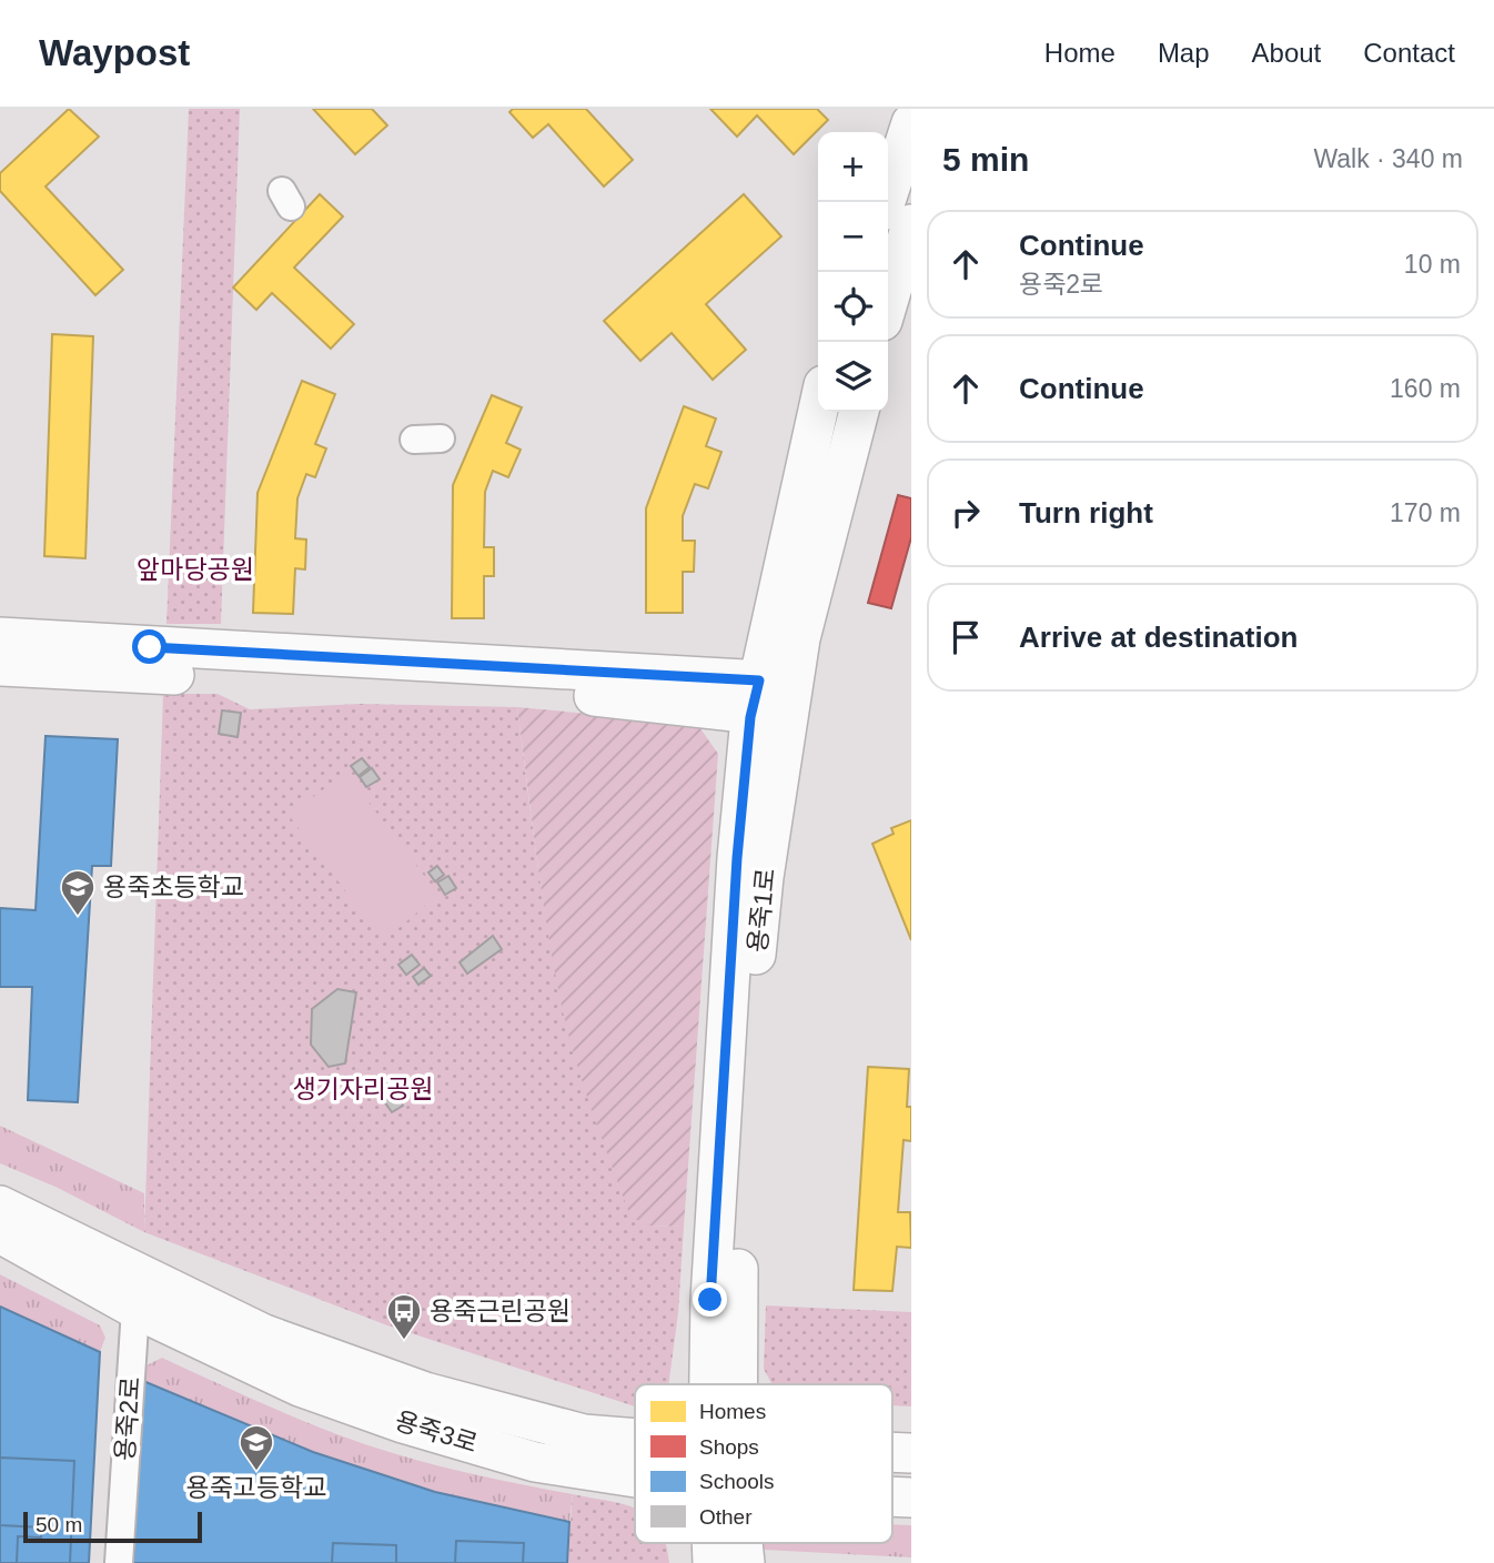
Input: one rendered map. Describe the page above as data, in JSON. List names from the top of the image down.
{
  "streets": {
    "street": ["용죽1로", "용죽2로", "용죽3로"]
  },
  "crossings": [
    ["용죽2로", "용죽3로"]
  ],
  "parks": ["앞마당공원", "생기자리공원"],
  "places": {
    "school or university": ["용죽초등학교", "용죽고등학교"],
    "bus stop": ["용죽근린공원"]
  },
  "legend": [
    "Homes",
    "Shops",
    "Schools",
    "Other"
  ],
  "scale_bar": "50 m",
  "page": {
    "header": "Waypost",
    "nav": [
      "Home",
      "Map",
      "About",
      "Contact"
    ],
    "heading": ["5 min", "Walk · 340 m"],
    "map_buttons": ["+", "−"],
    "list": [
      ["Continue", "용죽2로", "10 m"],
      ["Continue", "160 m"],
      ["Turn right", "170 m"],
      "Arrive at destination"
    ],
    "scale": "50 m"
  }
}
